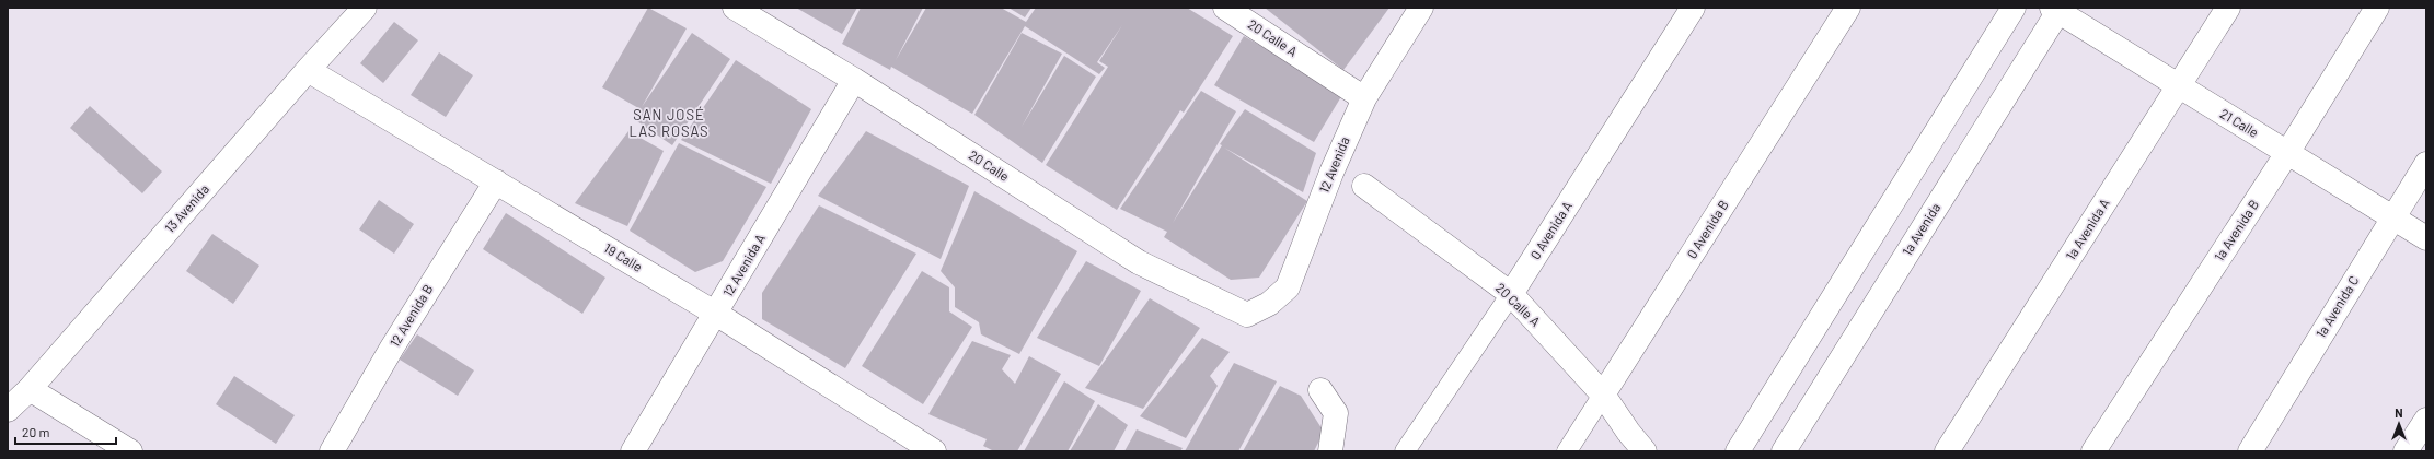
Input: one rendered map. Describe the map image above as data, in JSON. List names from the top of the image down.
{
  "streets": {
    "street": [
      "20 Calle A",
      "21 Calle",
      "12 Avenida",
      "20 Calle",
      "13 Avenida",
      "0 Avenida B",
      "1a Avenida",
      "1a Avenida A",
      "0 Avenida A",
      "1a Avenida B",
      "19 Calle",
      "12 Avenida A",
      "1a Avenida C",
      "12 Avenida B"
    ]
  },
  "crossings": [
    ["20 Calle A", "12 Avenida"],
    ["20 Calle A", "0 Avenida B"],
    ["20 Calle A", "0 Avenida A"],
    ["21 Calle", "1a Avenida"],
    ["21 Calle", "1a Avenida A"],
    ["21 Calle", "1a Avenida B"],
    ["21 Calle", "1a Avenida C"],
    ["12 Avenida", "20 Calle"],
    ["20 Calle", "12 Avenida A"],
    ["13 Avenida", "19 Calle"],
    ["19 Calle", "12 Avenida A"],
    ["19 Calle", "12 Avenida B"]
  ],
  "districts": ["SAN JOSÉ LAS ROSAS"],
  "scale_bar": "20 m",
  "north": "top"
}
